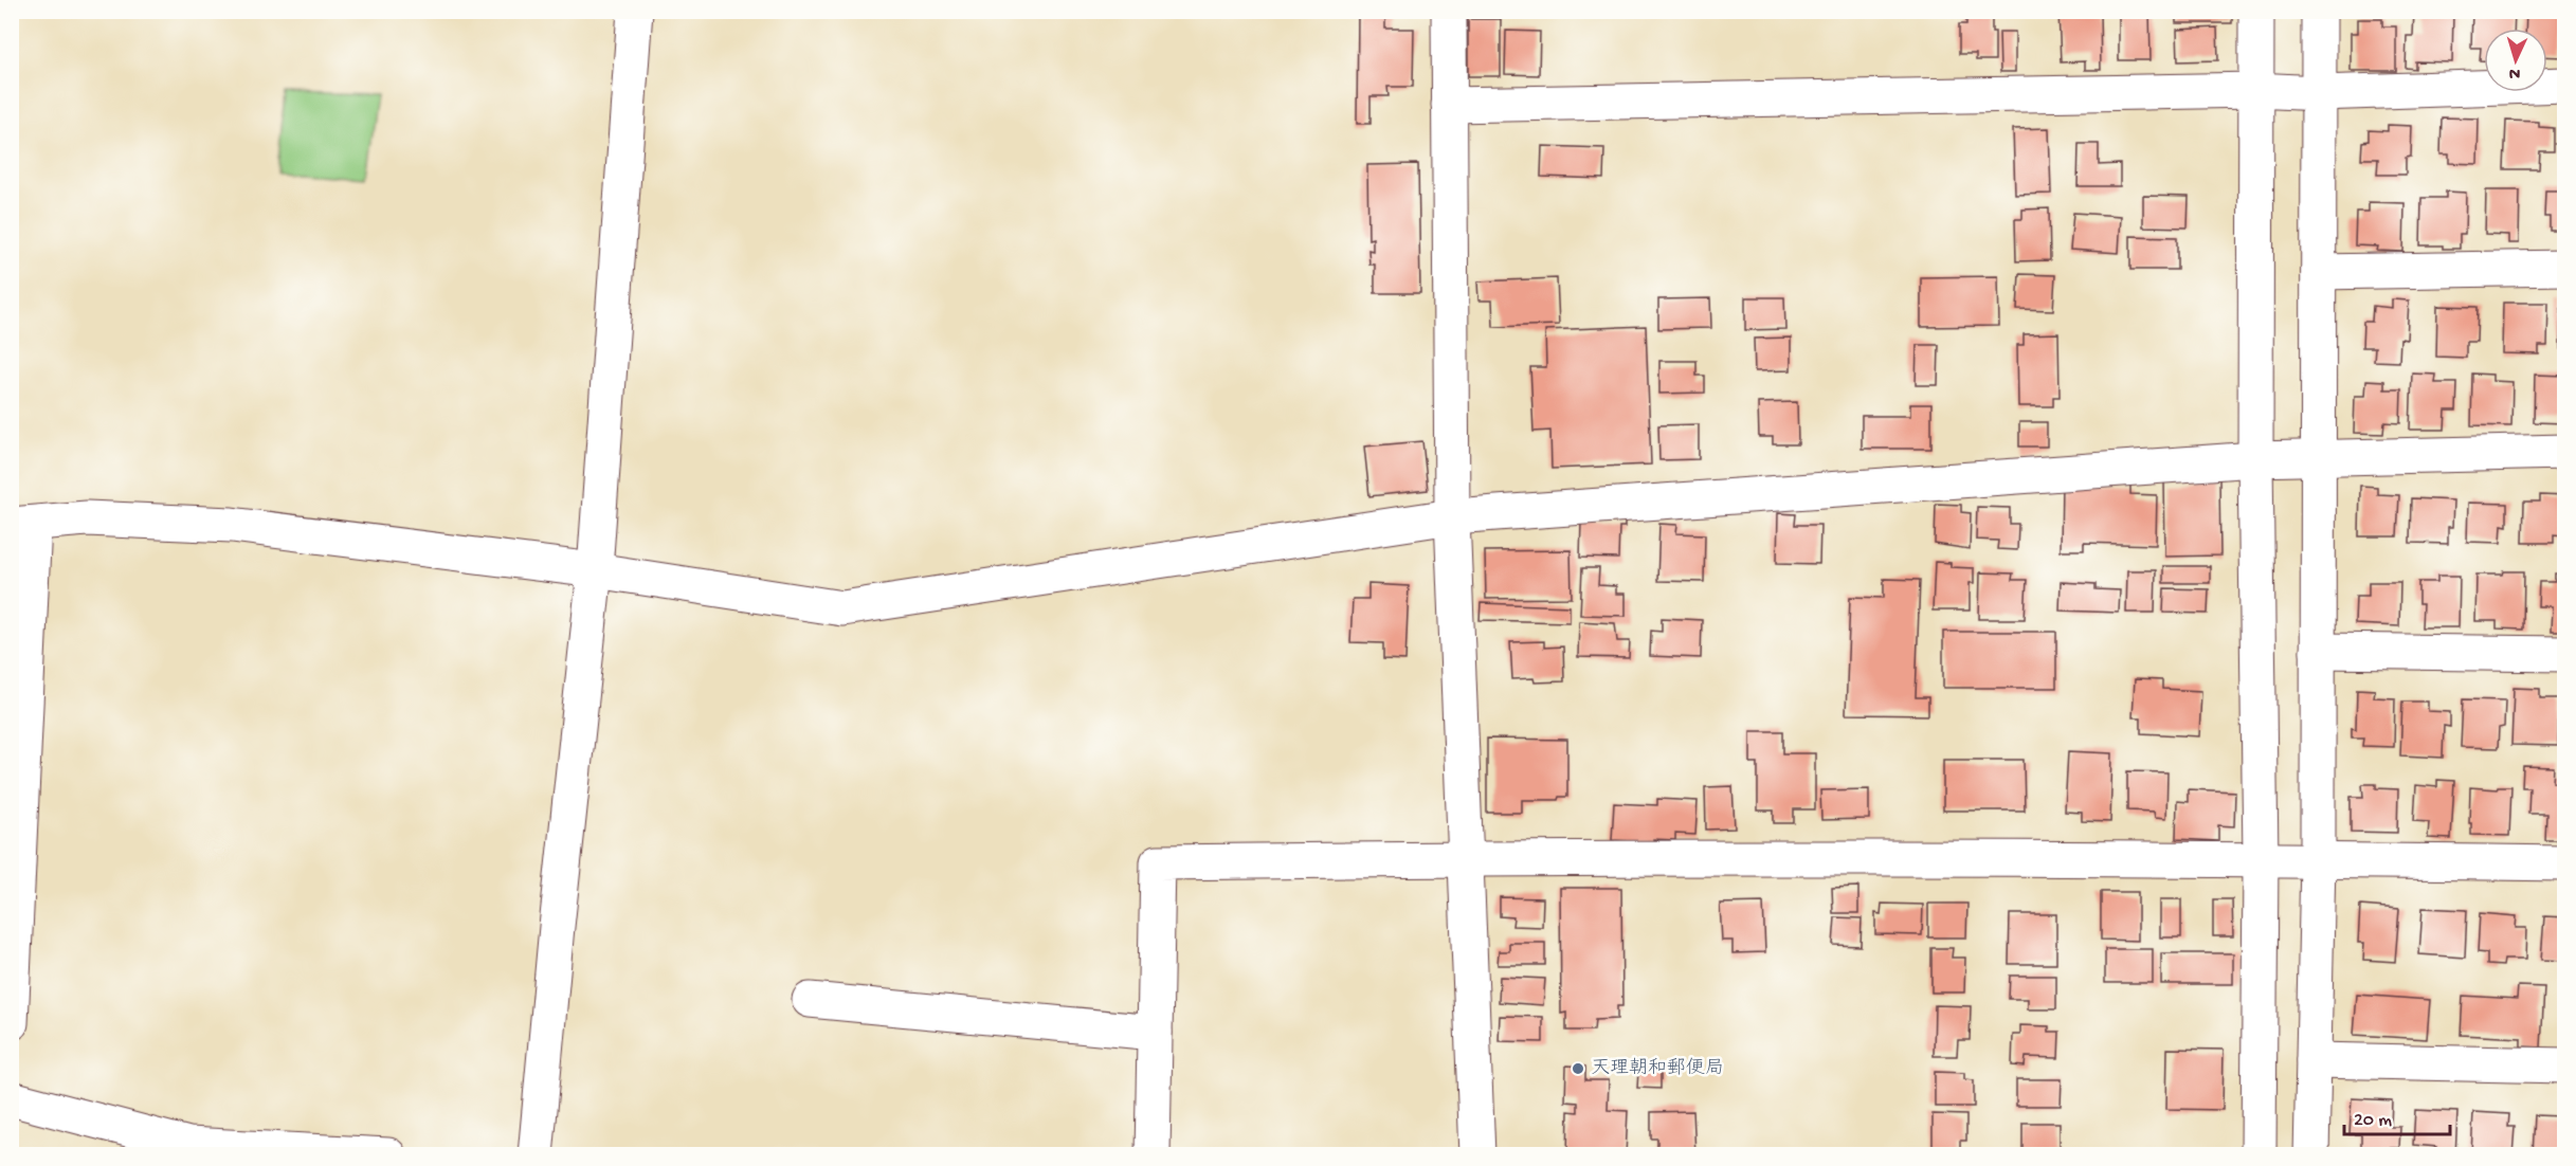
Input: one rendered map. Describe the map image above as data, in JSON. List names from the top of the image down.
{
  "places": ["天理朝和郵便局"],
  "scale_bar": "20 m",
  "north": "bottom"
}
